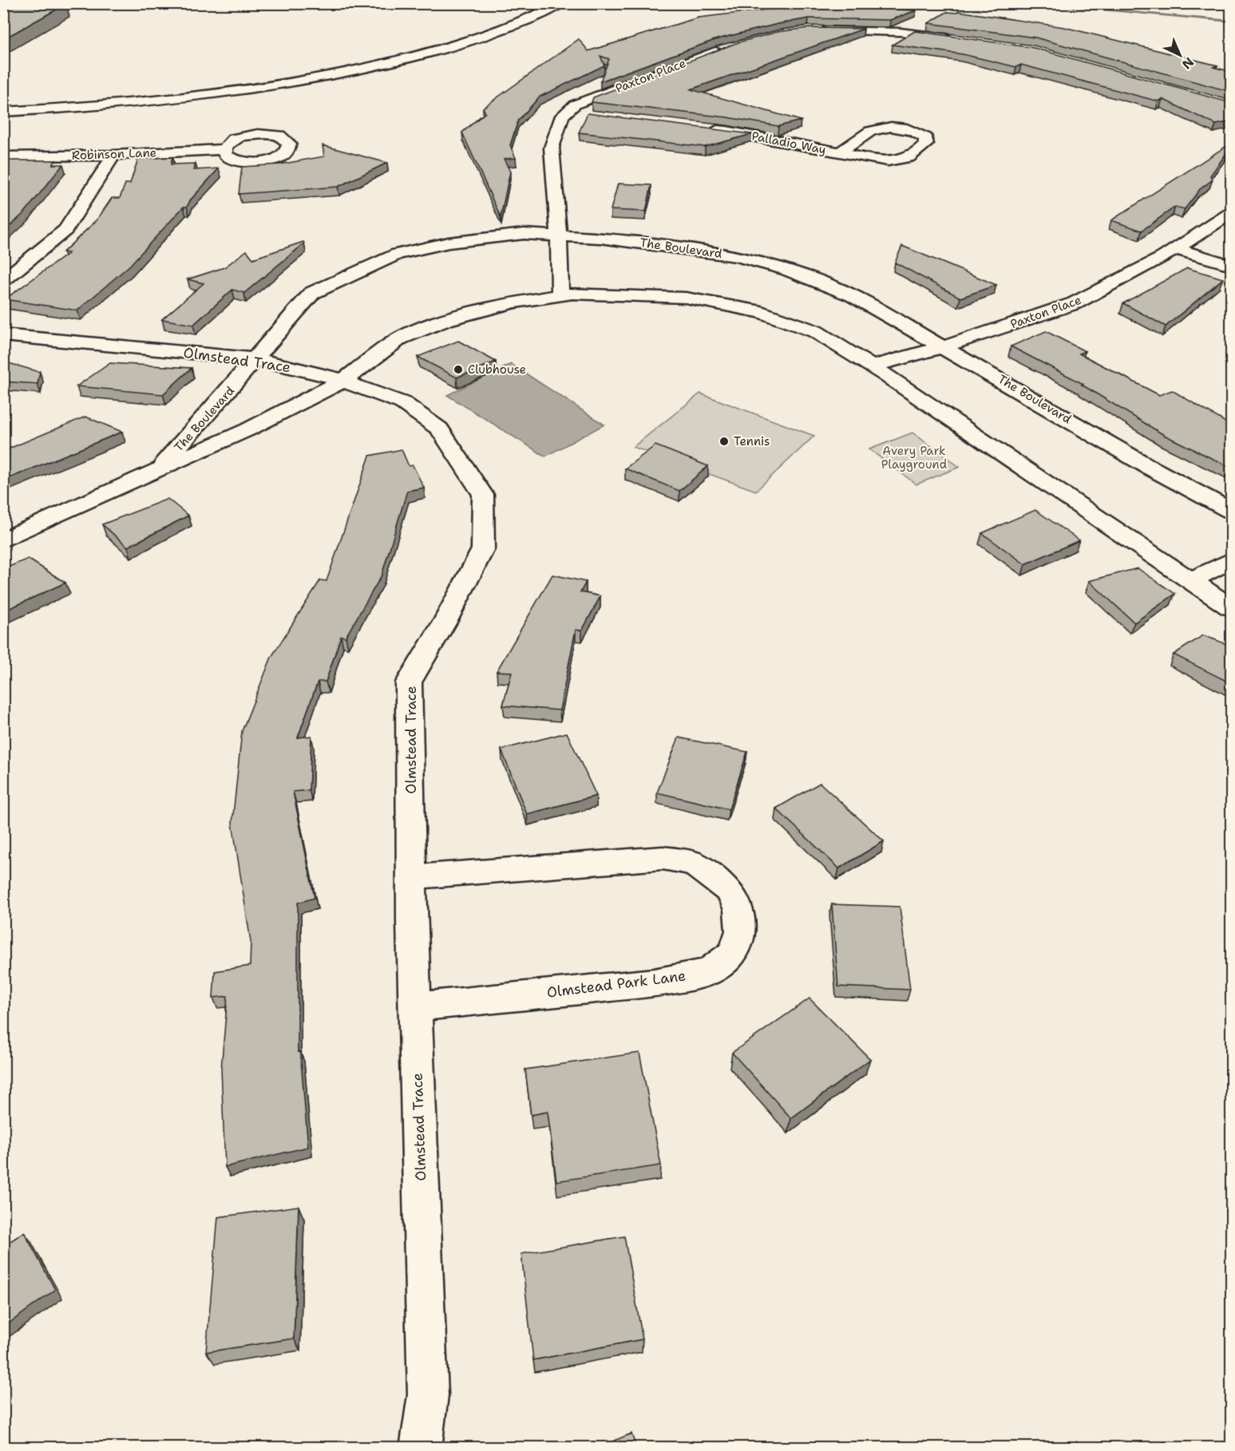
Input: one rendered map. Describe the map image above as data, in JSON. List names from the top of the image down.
{
  "streets": {
    "street": [
      "Paxton Place",
      "Palladio Way",
      "Robinson Lane",
      "The Boulevard",
      "Olmstead Trace",
      "Olmstead Park Lane"
    ]
  },
  "crossings": [
    ["Paxton Place", "The Boulevard"],
    ["The Boulevard", "Olmstead Trace"],
    ["Olmstead Trace", "Olmstead Park Lane"]
  ],
  "parks": ["Avery Park Playground"],
  "places": ["Clubhouse", "Tennis"],
  "north": "bottom right"
}
